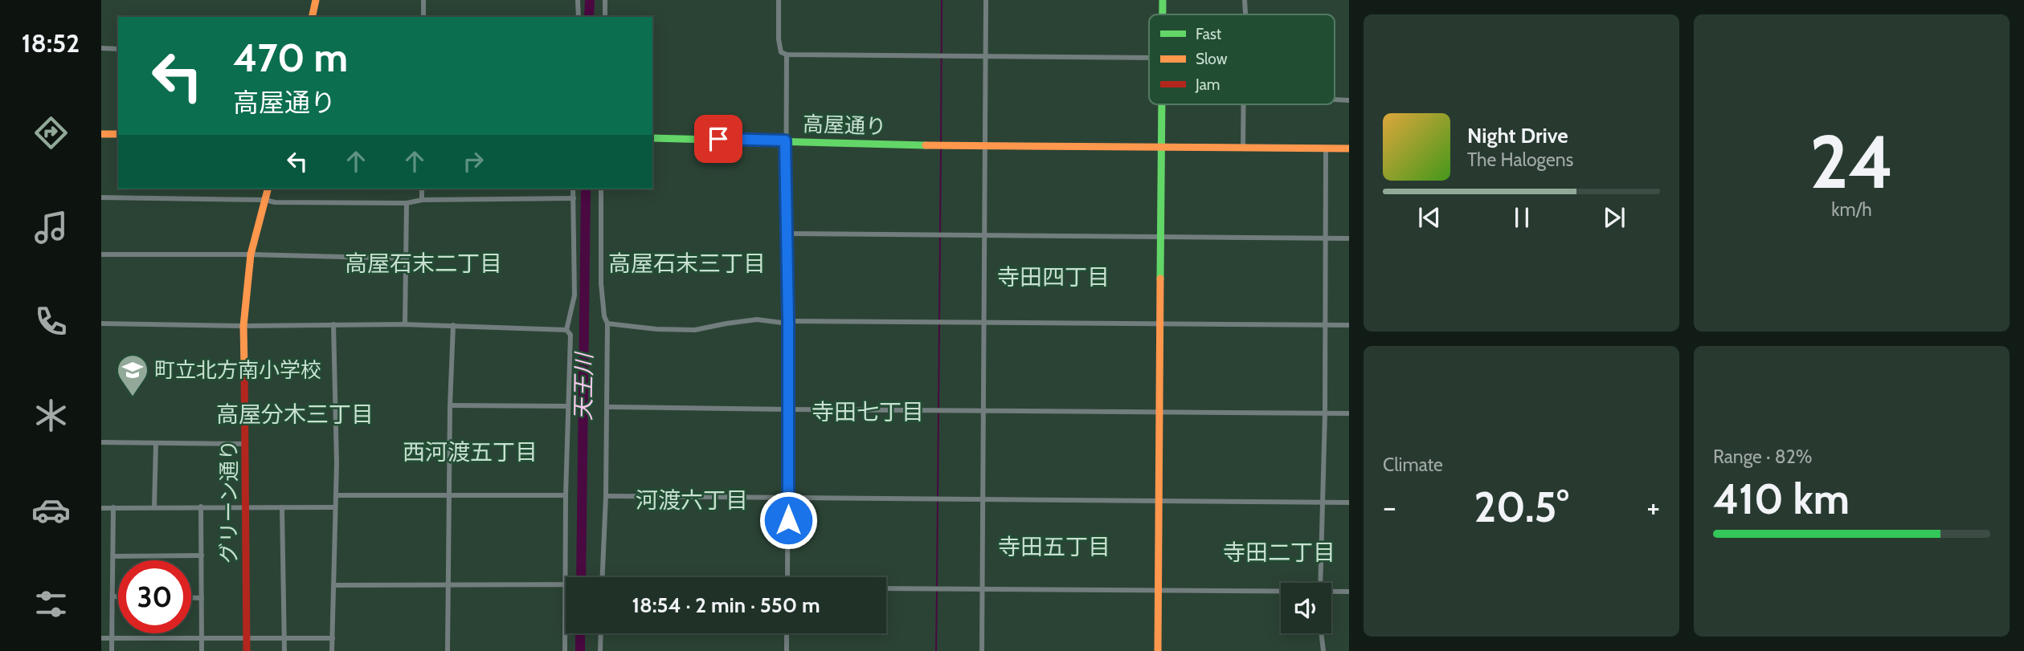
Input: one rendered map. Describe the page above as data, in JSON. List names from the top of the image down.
{
  "streets": {
    "street": ["高屋通り", "グリーン通り"]
  },
  "districts": [
    "高屋石末二丁目",
    "高屋石末三丁目",
    "寺田四丁目",
    "寺田七丁目",
    "高屋分木三丁目",
    "西河渡五丁目",
    "河渡六丁目",
    "寺田五丁目",
    "寺田二丁目"
  ],
  "water": ["天王川"],
  "places": {
    "school or university": ["町立北方南小学校"]
  },
  "legend": ["Fast", "Slow", "Jam"],
  "page": {
    "tabs": "18:52",
    "tile": [
      ["24", "km/h"],
      "Climate",
      ["Range · 82%", "410 km"]
    ],
    "turn": ["470 m", "高屋通り"],
    "song": ["Night Drive", "The Halogens"],
    "heat": ["−", "20.5°", "+"],
    "limit": "30",
    "trip": "18:54 · 2 min · 550 m"
  }
}
